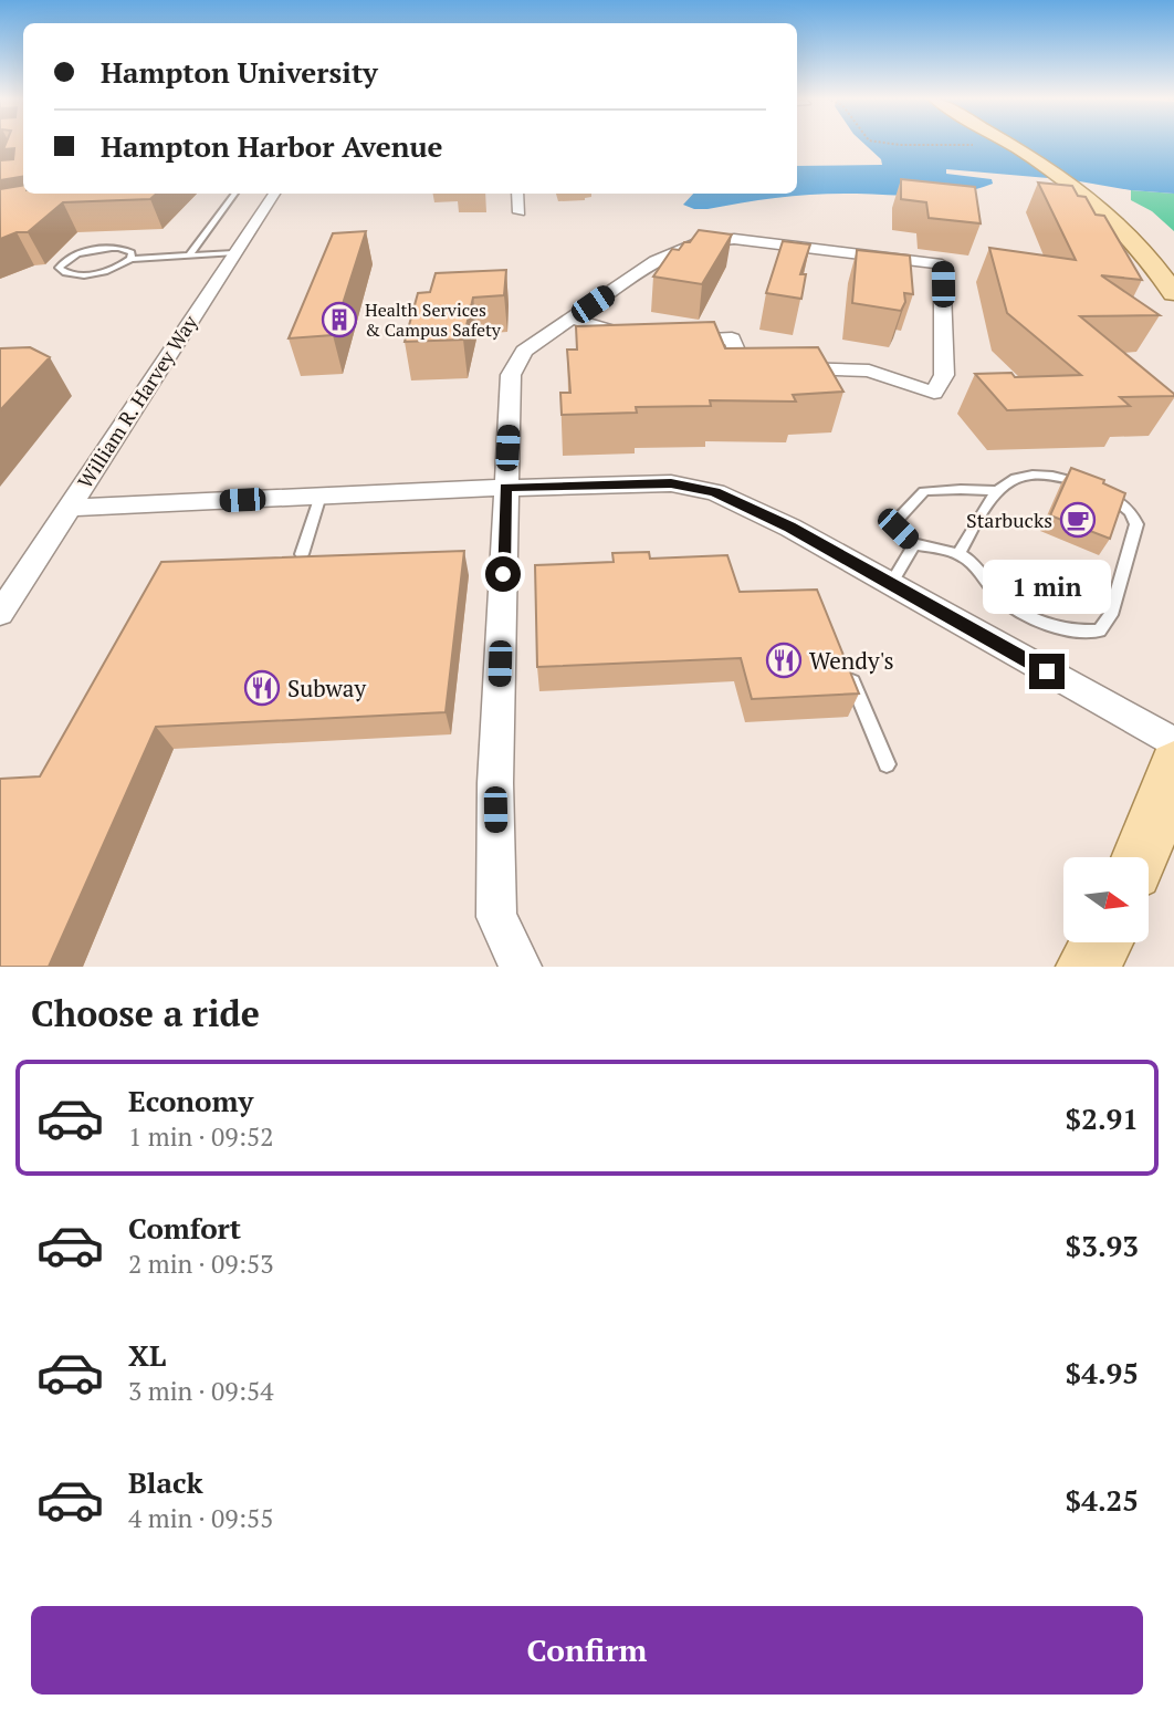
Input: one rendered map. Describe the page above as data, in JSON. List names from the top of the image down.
{
  "streets": {
    "street": ["William R. Harvey Way"]
  },
  "places": {
    "building": ["Health Services & Campus Safety"],
    "cafe": ["Starbucks"],
    "restaurant": ["Wendy's", "Subway"]
  },
  "north": "right",
  "page": {
    "banner": ["Hampton University", "Hampton Harbor Avenue"],
    "bubble": "1 min",
    "heading": "Choose a ride",
    "list": [
      {
        "name": "Economy",
        "note": "1 min · 09:52",
        "value": "$2.91"
      },
      {
        "name": "Comfort",
        "note": "2 min · 09:53",
        "value": "$3.93"
      },
      {
        "name": "XL",
        "note": "3 min · 09:54",
        "value": "$4.95"
      },
      {
        "name": "Black",
        "note": "4 min · 09:55",
        "value": "$4.25"
      }
    ],
    "buttons": "Confirm"
  }
}
